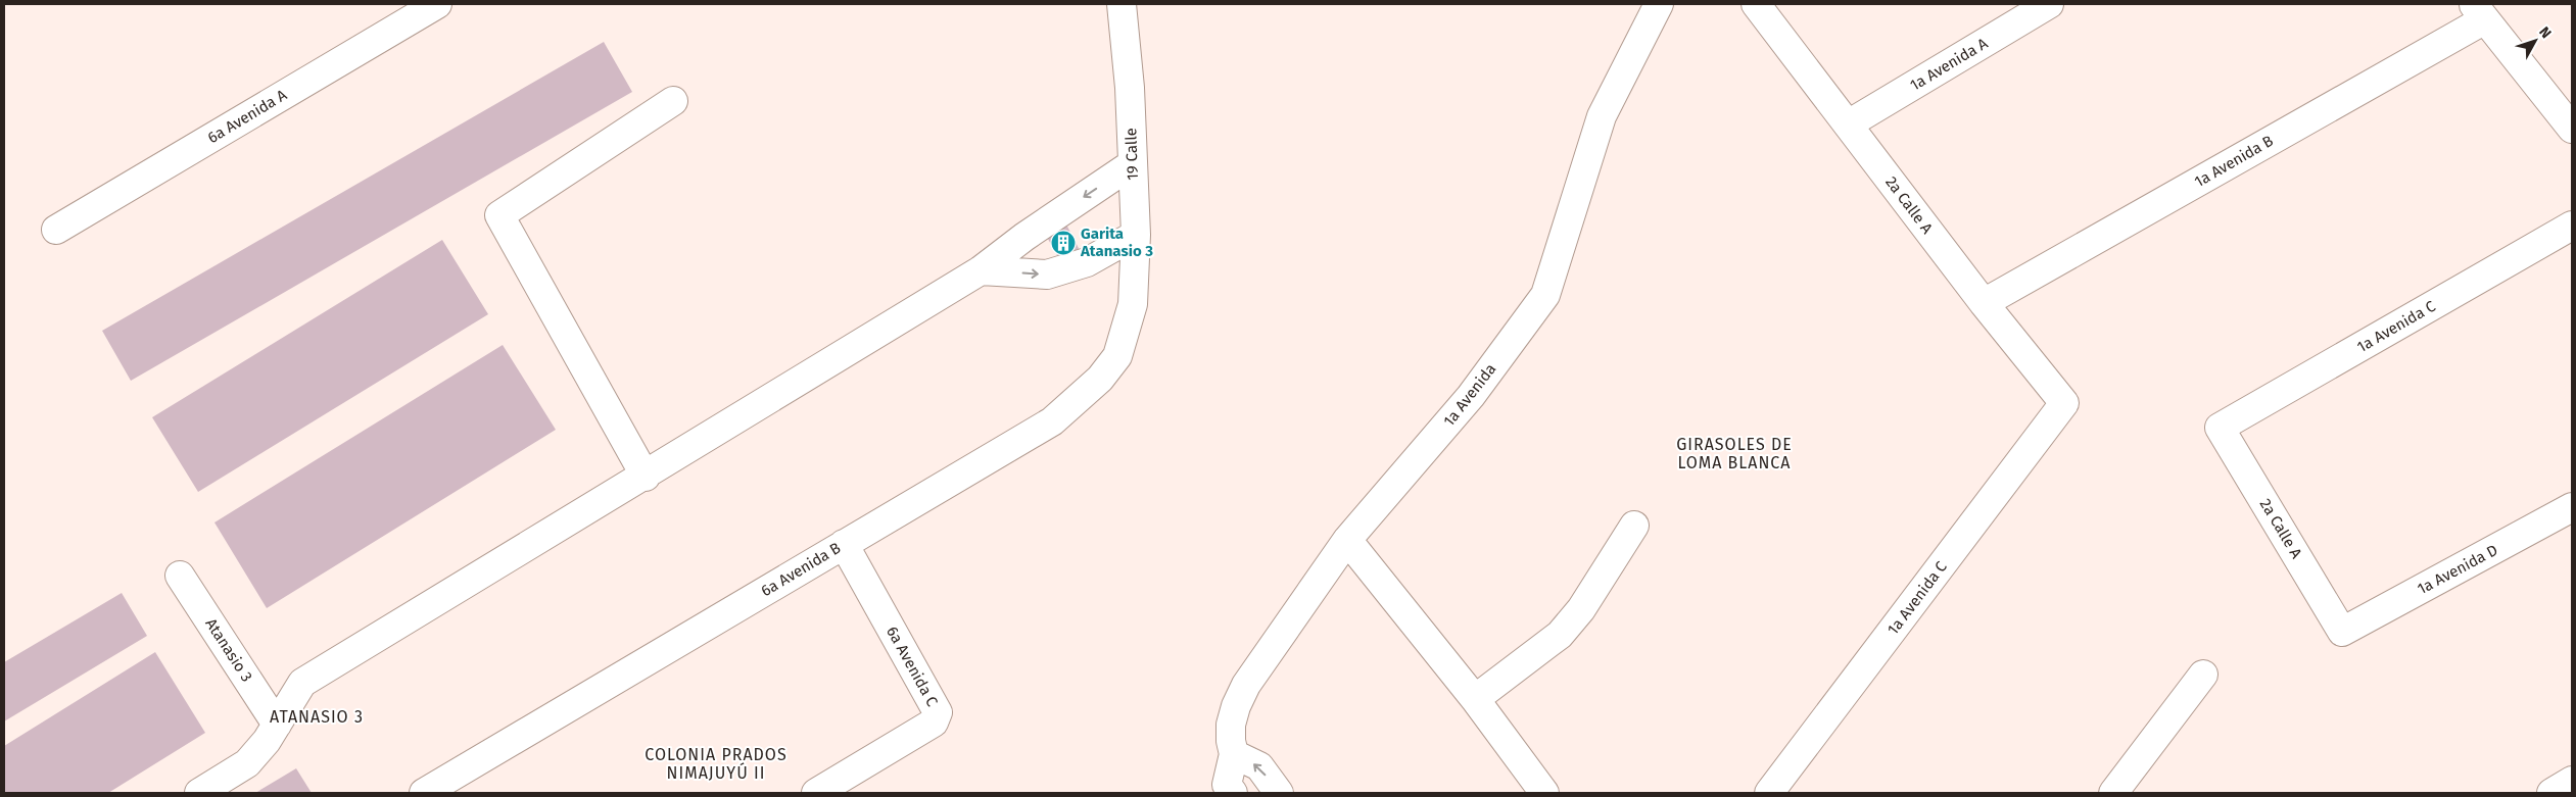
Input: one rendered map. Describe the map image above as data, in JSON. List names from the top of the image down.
{
  "streets": {
    "street": [
      "1a Avenida A",
      "6a Avenida A",
      "19 Calle",
      "1a Avenida B",
      "2a Calle A",
      "1a Avenida C",
      "1a Avenida",
      "6a Avenida B",
      "1a Avenida D",
      "Atanasio 3",
      "6a Avenida C"
    ]
  },
  "crossings": [
    ["1a Avenida A", "2a Calle A"],
    ["19 Calle", "6a Avenida B"],
    ["1a Avenida B", "2a Calle A"],
    ["2a Calle A", "1a Avenida C"],
    ["2a Calle A", "1a Avenida D"],
    ["6a Avenida B", "6a Avenida C"]
  ],
  "districts": ["GIRASOLES DE LOMA BLANCA", "ATANASIO 3", "COLONIA PRADOS NIMAJUYÚ II"],
  "places": {
    "building": ["Garita Atanasio 3"]
  },
  "north": "top right"
}
